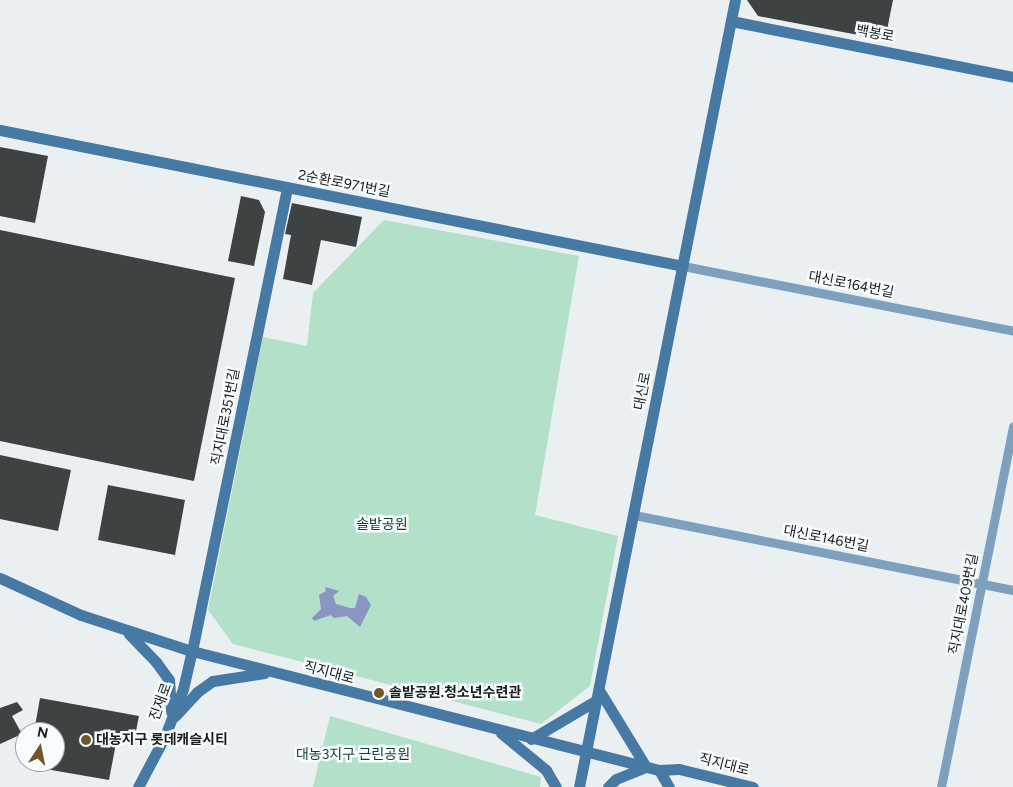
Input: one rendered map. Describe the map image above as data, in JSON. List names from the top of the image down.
{
  "streets": {
    "street": [
      "백봉로",
      "2순환로971번길",
      "대신로164번길",
      "대신로",
      "직지대로351번길",
      "대신로146번길",
      "직지대로409번길",
      "직지대로",
      "진재로"
    ]
  },
  "crossings": [
    ["백봉로", "대신로"],
    ["2순환로971번길", "대신로164번길"],
    ["2순환로971번길", "대신로"],
    ["2순환로971번길", "직지대로351번길"],
    ["대신로164번길", "대신로"],
    ["대신로", "대신로146번길"],
    ["대신로", "직지대로"],
    ["직지대로351번길", "직지대로"],
    ["직지대로351번길", "진재로"],
    ["대신로146번길", "직지대로409번길"],
    ["직지대로", "진재로"]
  ],
  "parks": ["솔밭공원", "대농3지구 근린공원"],
  "places": ["솔밭공원.청소년수련관", "대농지구 롯데캐슬시티"],
  "north": "top"
}
